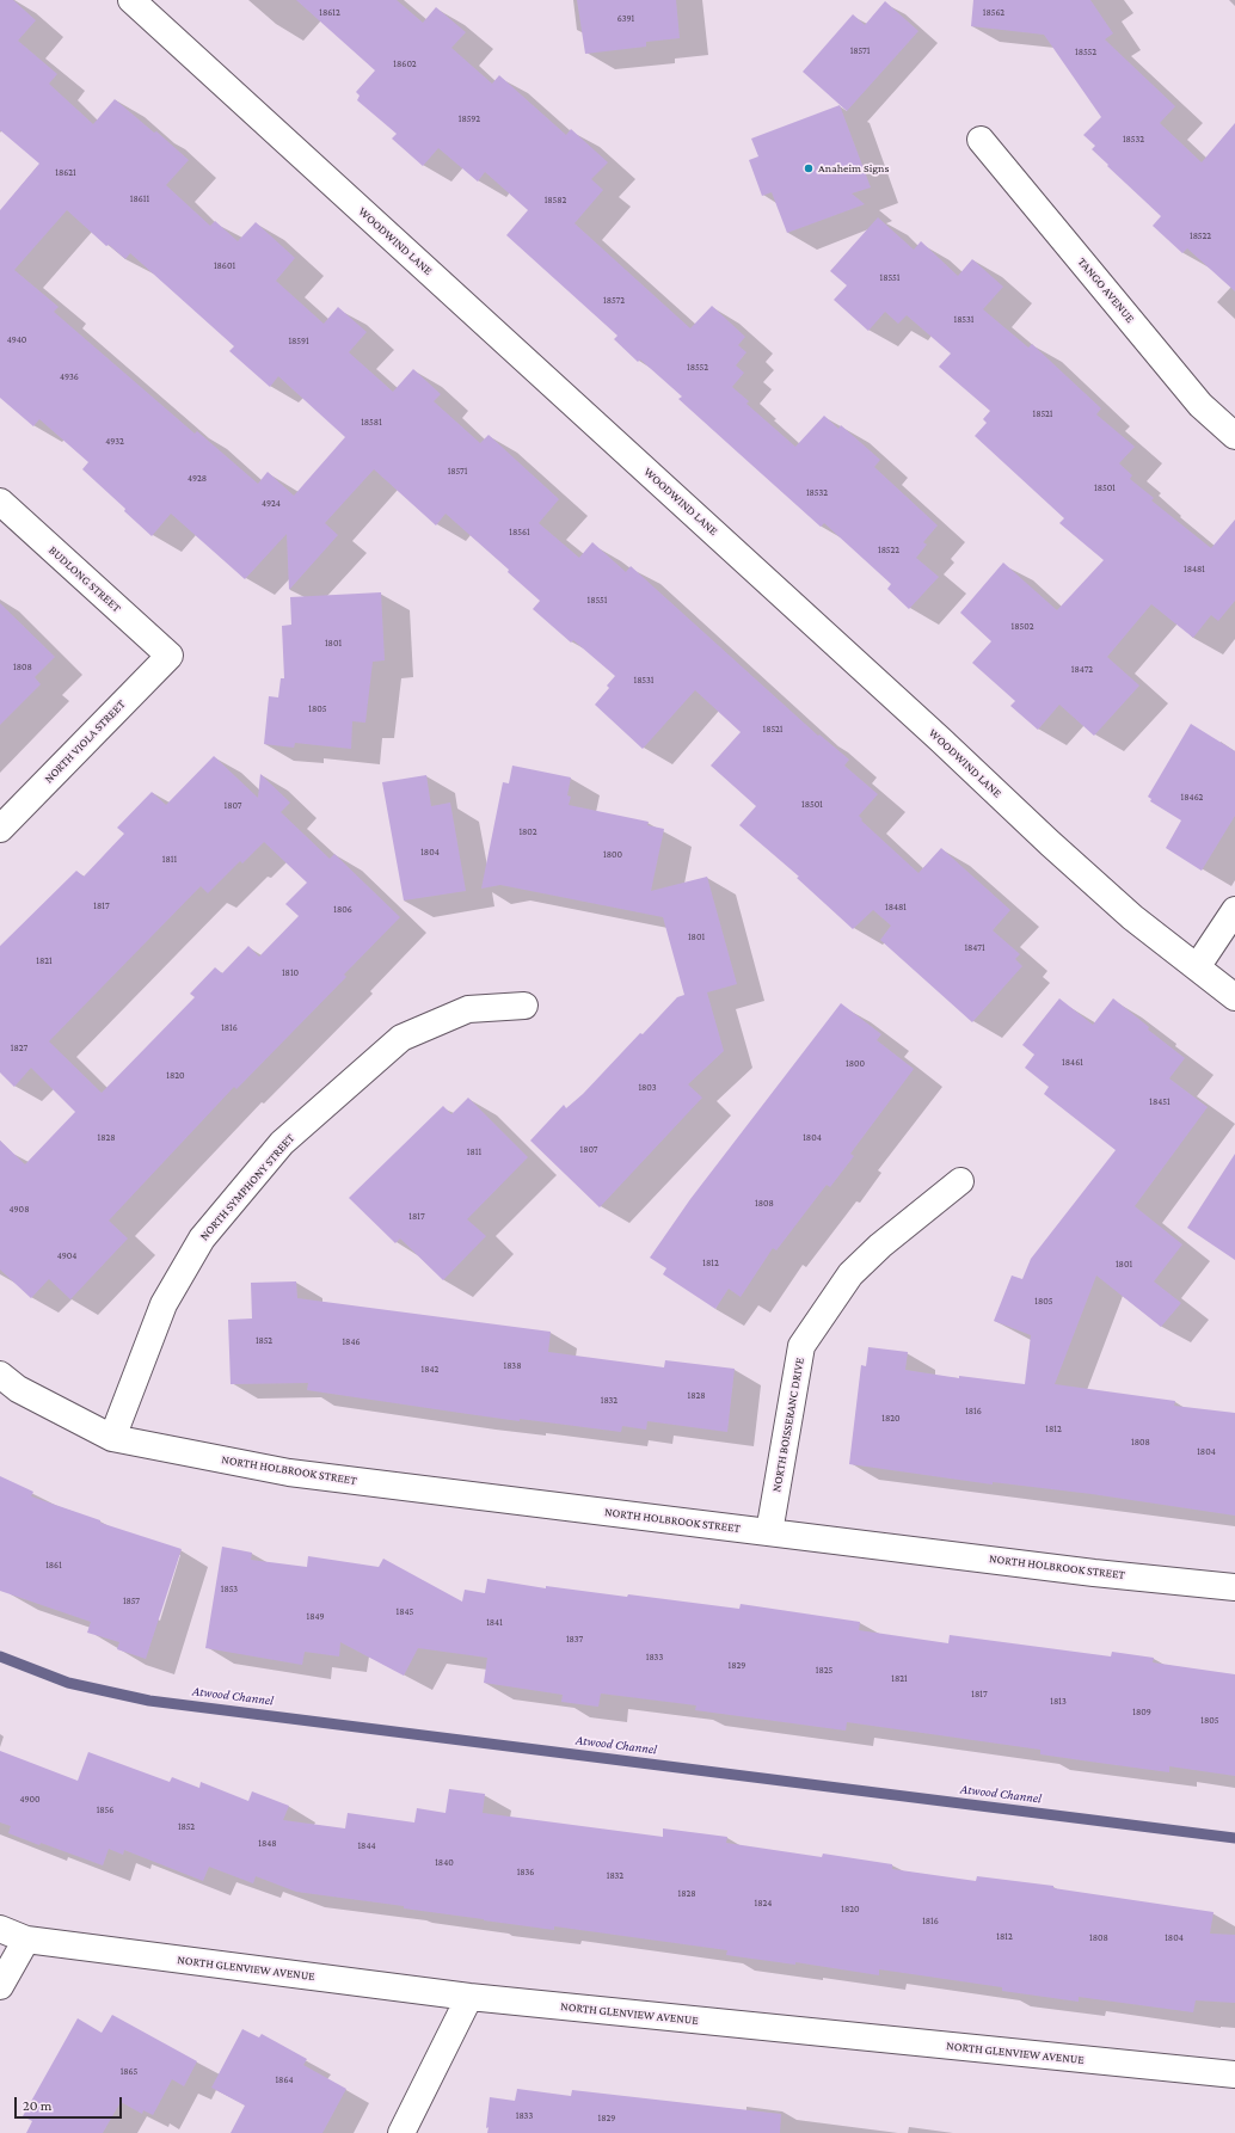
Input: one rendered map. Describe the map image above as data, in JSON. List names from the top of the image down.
{
  "streets": {
    "street": [
      "WOODWIND LANE",
      "TANGO AVENUE",
      "BUDLONG STREET",
      "NORTH VIOLA STREET",
      "NORTH SYMPHONY STREET",
      "NORTH BOISSERANC DRIVE",
      "NORTH HOLBROOK STREET",
      "NORTH GLENVIEW AVENUE"
    ]
  },
  "crossings": [
    ["BUDLONG STREET", "NORTH VIOLA STREET"],
    ["NORTH SYMPHONY STREET", "NORTH HOLBROOK STREET"],
    ["NORTH BOISSERANC DRIVE", "NORTH HOLBROOK STREET"]
  ],
  "water": ["Atwood Channel"],
  "places": ["Anaheim Signs"],
  "house_numbers": [
    "18612",
    "18562",
    "6391",
    "18571",
    "18552",
    "18602",
    "18592",
    "18532",
    "18621",
    "18611",
    "18582",
    "18522",
    "18601",
    "18551",
    "18572",
    "18531",
    "4940",
    "18591",
    "18552",
    "4936",
    "18521",
    "18581",
    "4932",
    "18571",
    "4928",
    "18501",
    "18532",
    "4924",
    "18561",
    "18522",
    "18481",
    "18551",
    "18502",
    "1801",
    "1808",
    "18472",
    "18531",
    "1805",
    "18521",
    "18462",
    "18501",
    "1807",
    "1802",
    "1804",
    "1800",
    "1811",
    "1817",
    "18481",
    "1806",
    "1801",
    "18471",
    "1821",
    "1810",
    "1816",
    "1827",
    "18461",
    "1800",
    "1820",
    "1803",
    "18451",
    "1828",
    "1804",
    "1807",
    "1811",
    "1808",
    "4908",
    "1817",
    "4904",
    "1812",
    "1801",
    "1805",
    "1852",
    "1846",
    "1838",
    "1842",
    "1828",
    "1832",
    "1816",
    "1820",
    "1812",
    "1808",
    "1804",
    "1861",
    "1853",
    "1857",
    "1845",
    "1849",
    "1841",
    "1837",
    "1833",
    "1829",
    "1825",
    "1821",
    "1817",
    "1813",
    "1809",
    "1805",
    "4900",
    "1856",
    "1852",
    "1848",
    "1844",
    "1840",
    "1836",
    "1832",
    "1828",
    "1824",
    "1820",
    "1816",
    "1812",
    "1808",
    "1804",
    "1865",
    "1864",
    "1833",
    "1829"
  ],
  "scale_bar": "20 m"
}
